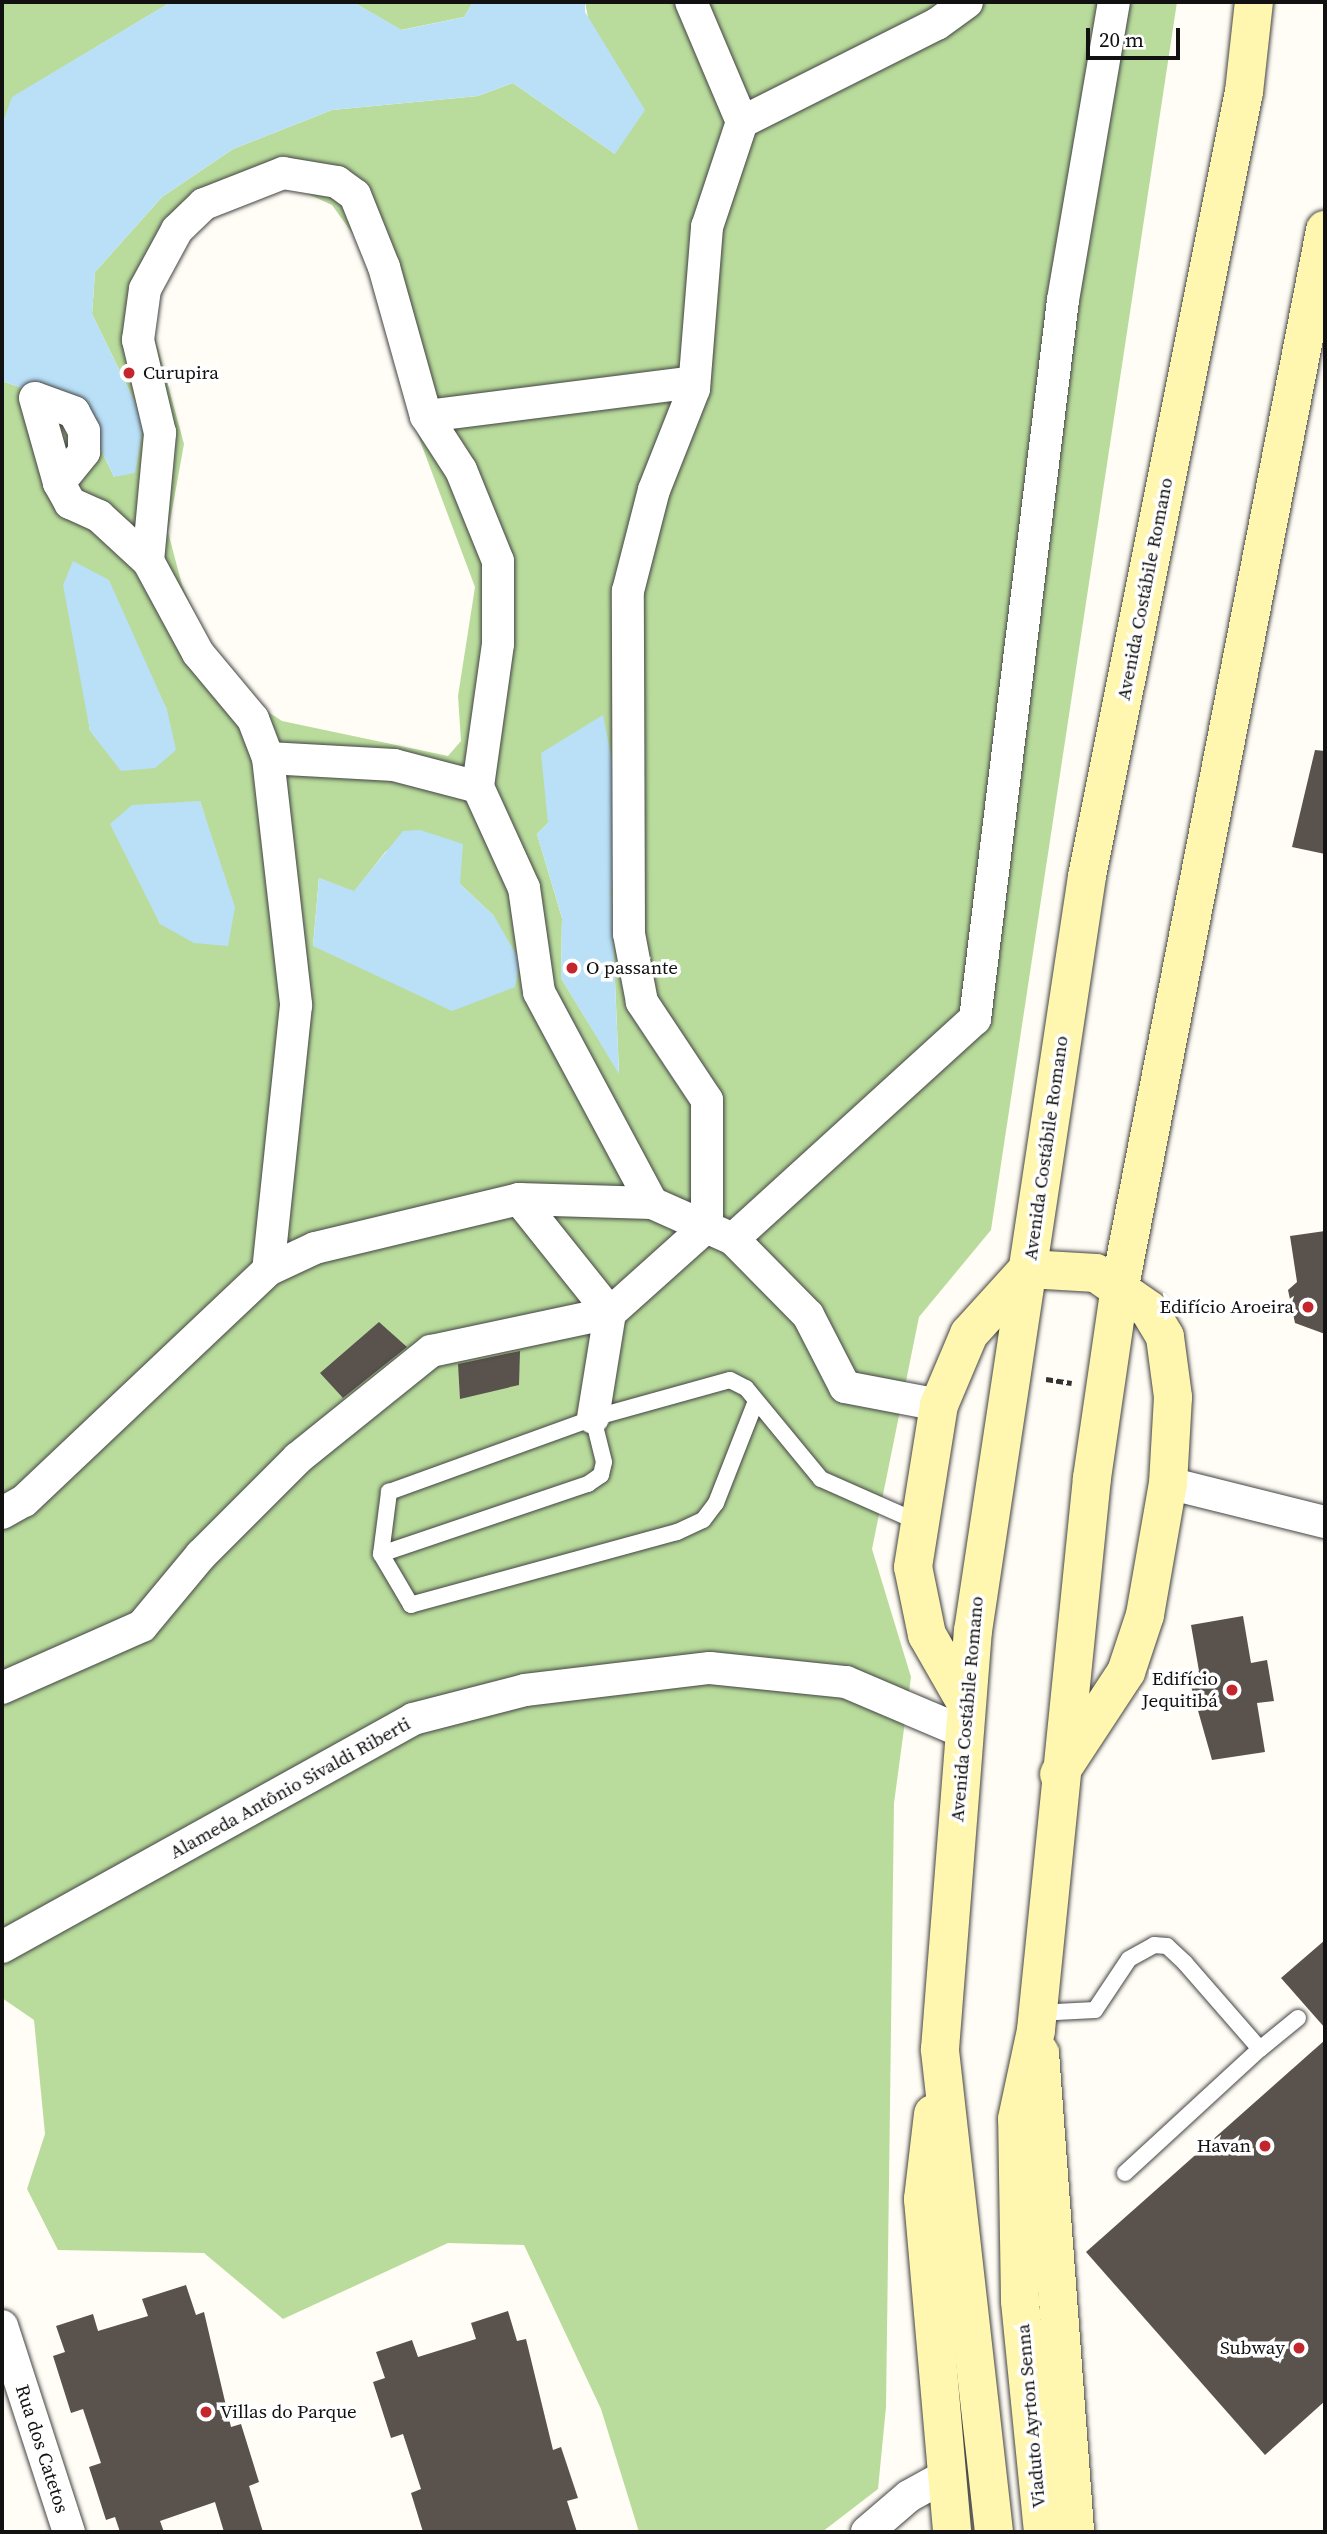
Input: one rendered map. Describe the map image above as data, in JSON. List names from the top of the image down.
{
  "streets": {
    "main road": ["Avenida Costábile Romano", "Viaduto Ayrton Senna"],
    "street": ["Alameda Antônio Sivaldi Riberti", "Rua dos Catetos"]
  },
  "crossings": [
    ["Avenida Costábile Romano", "Alameda Antônio Sivaldi Riberti"]
  ],
  "places": [
    "Curupira",
    "O passante",
    "Edifício Aroeira",
    "Edifício Jequitibá",
    "Havan",
    "Subway",
    "Villas do Parque"
  ],
  "scale_bar": "20 m"
}
